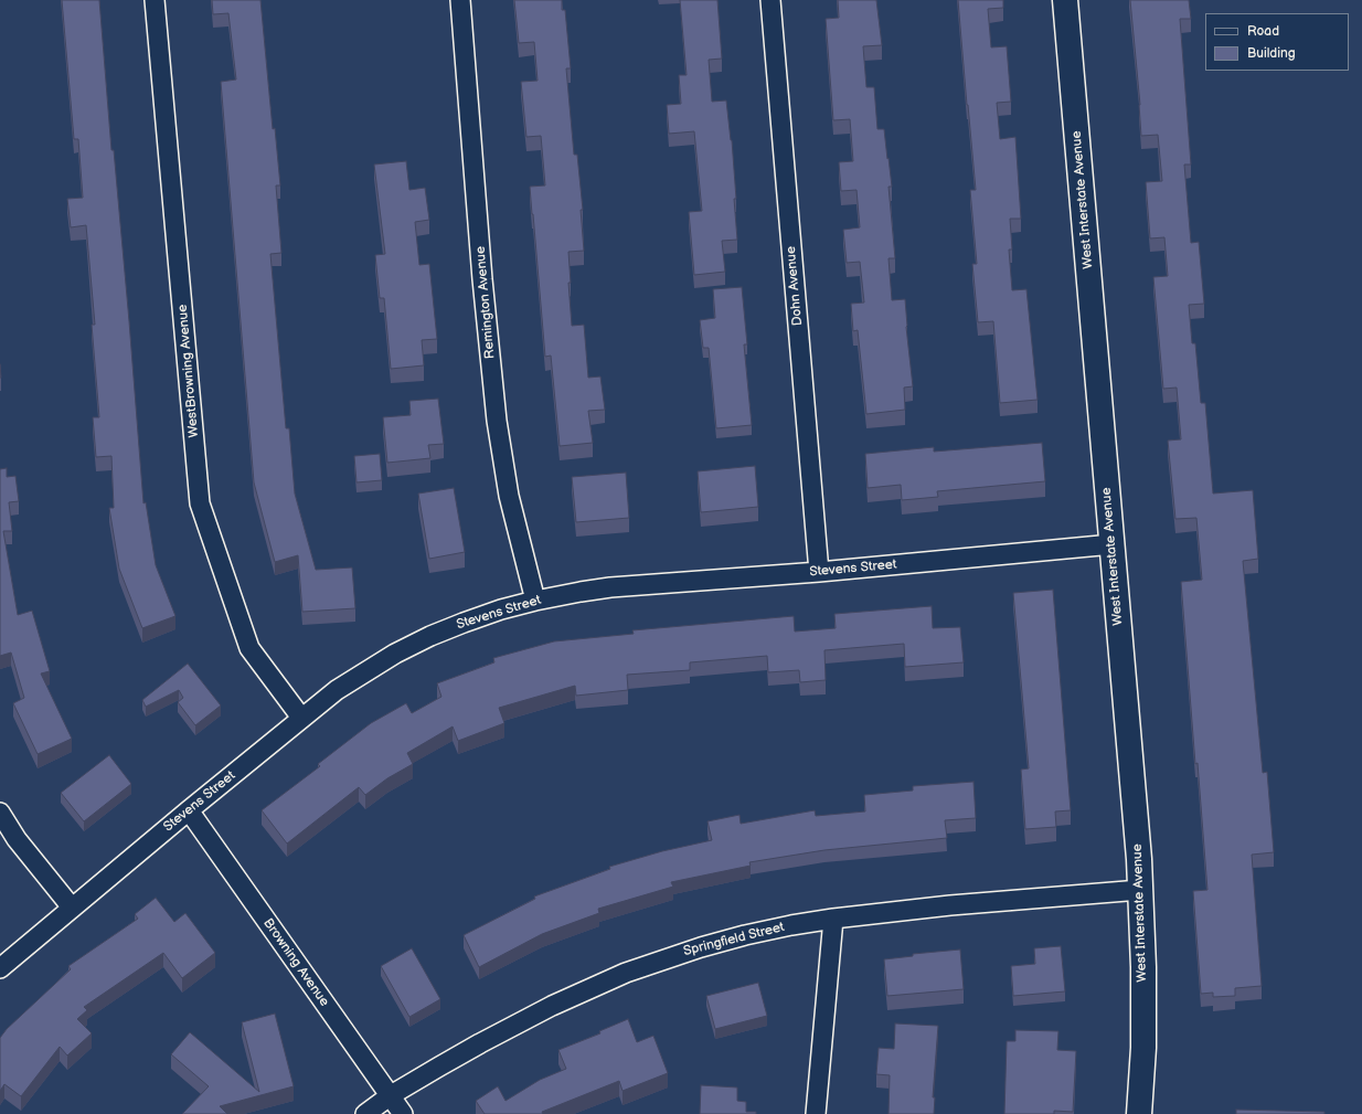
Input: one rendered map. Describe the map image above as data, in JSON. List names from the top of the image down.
{
  "streets": {
    "street": [
      "West Interstate Avenue",
      "Dohn Avenue",
      "Remington Avenue",
      "WestBrowning Avenue",
      "Stevens Street",
      "Springfield Street",
      "Browning Avenue"
    ]
  },
  "crossings": [
    ["West Interstate Avenue", "Stevens Street"],
    ["West Interstate Avenue", "Springfield Street"],
    ["Dohn Avenue", "Stevens Street"],
    ["Remington Avenue", "Stevens Street"],
    ["WestBrowning Avenue", "Stevens Street"],
    ["Stevens Street", "Browning Avenue"],
    ["Springfield Street", "Browning Avenue"]
  ],
  "legend": ["Road", "Building"]
}
